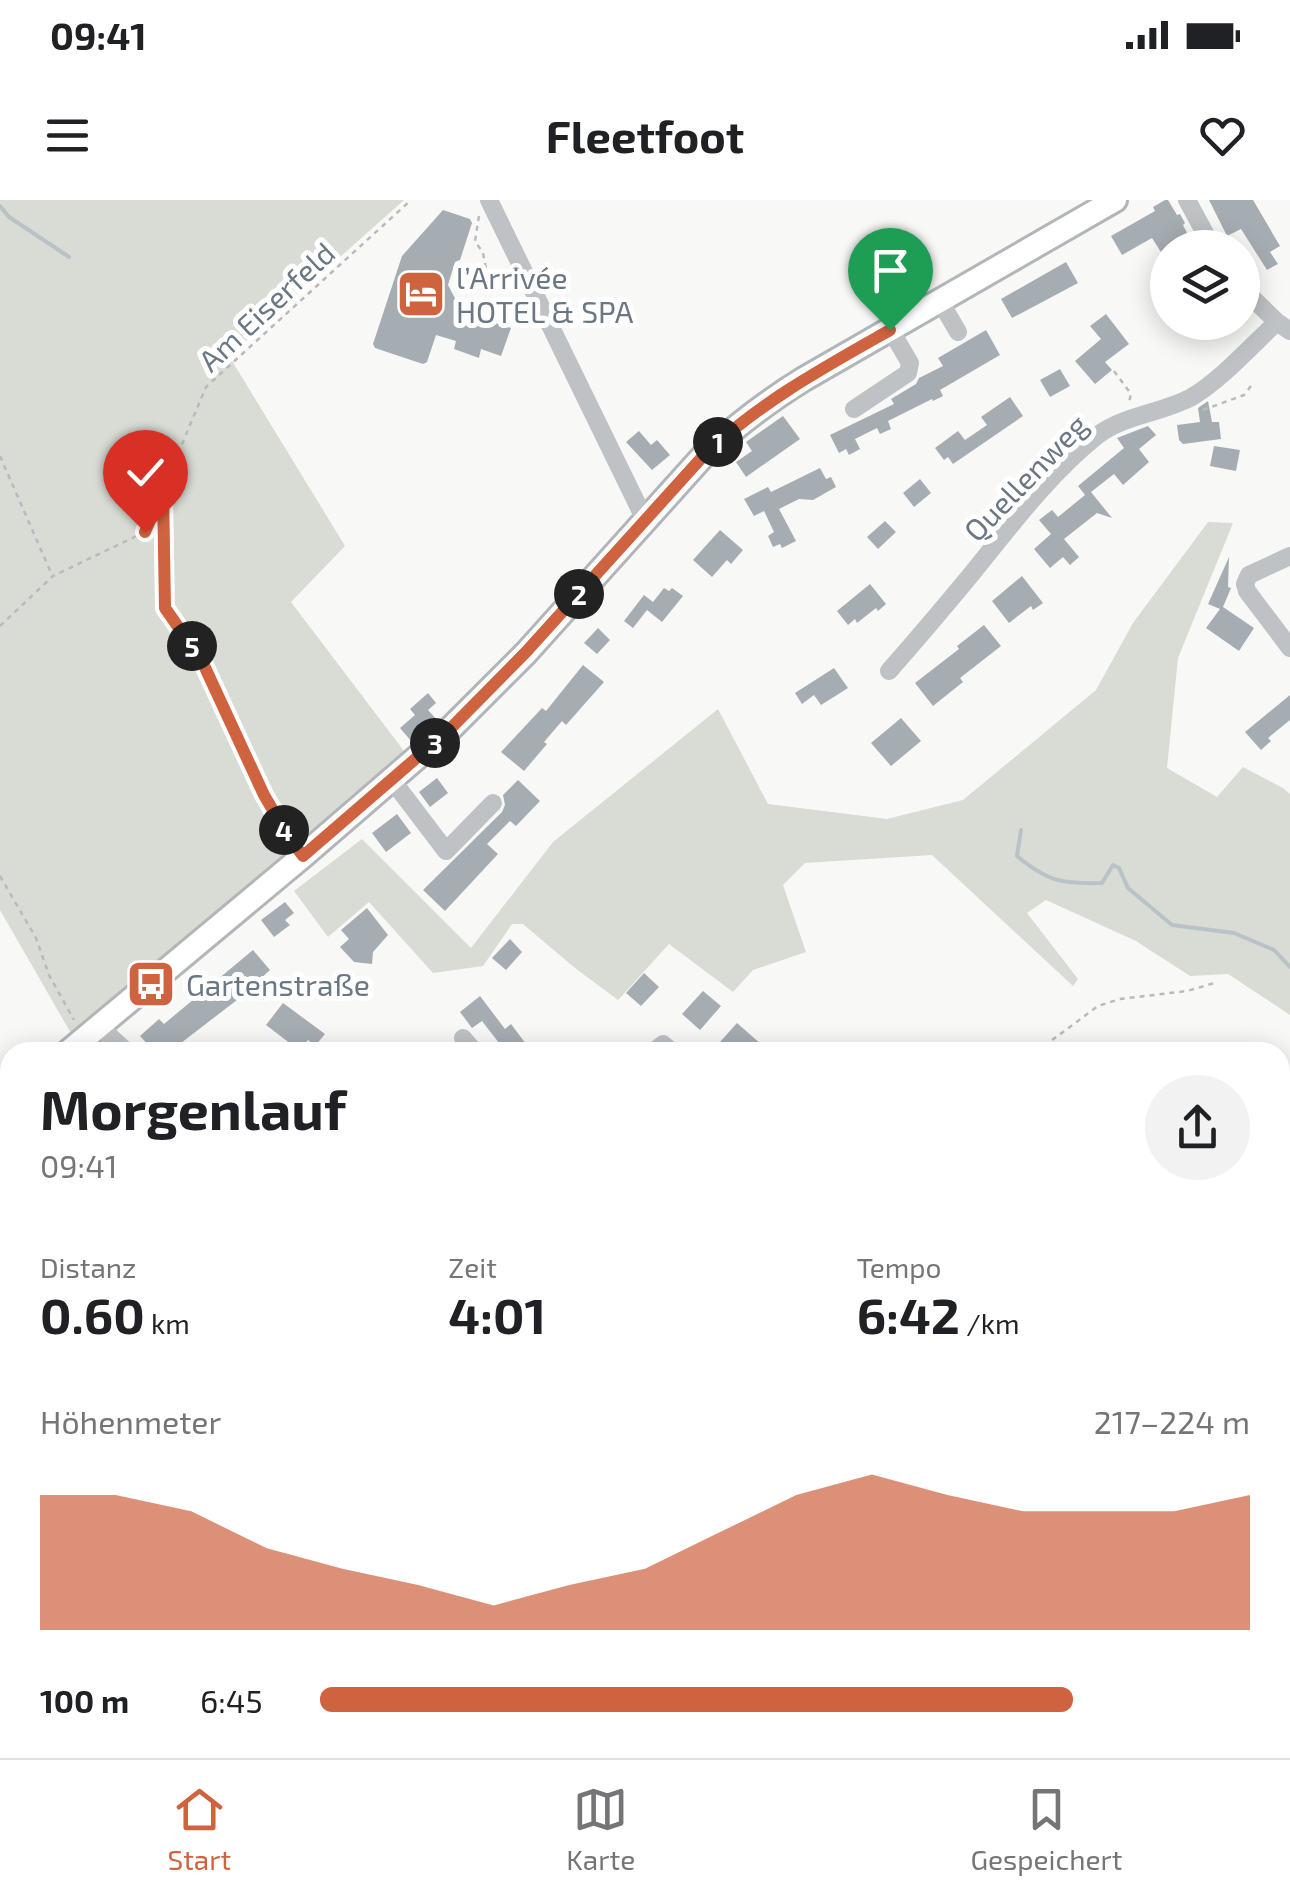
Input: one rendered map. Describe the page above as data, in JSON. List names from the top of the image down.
{
  "streets": {
    "street": ["Quellenweg"],
    "path": ["Am Eiserfeld"]
  },
  "places": {
    "hotel": ["l’Arrivée HOTEL & SPA"],
    "bus stop": ["Gartenstraße"]
  },
  "page": {
    "status": "09:41",
    "header": "Fleetfoot",
    "pins": [
      "1",
      "2",
      "5",
      "3",
      "4"
    ],
    "heading": ["Morgenlauf", "09:41"],
    "stats": [
      ["Distanz", "0.60 km"],
      ["Zeit", "4:01"],
      ["Tempo", "6:42 /km"]
    ],
    "chart": ["Höhenmeter", "217–224 m"],
    "list": [
      {
        "name": "100 m",
        "note": "6:45"
      }
    ],
    "tabs": ["Start", "Karte", "Gespeichert"]
  }
}
